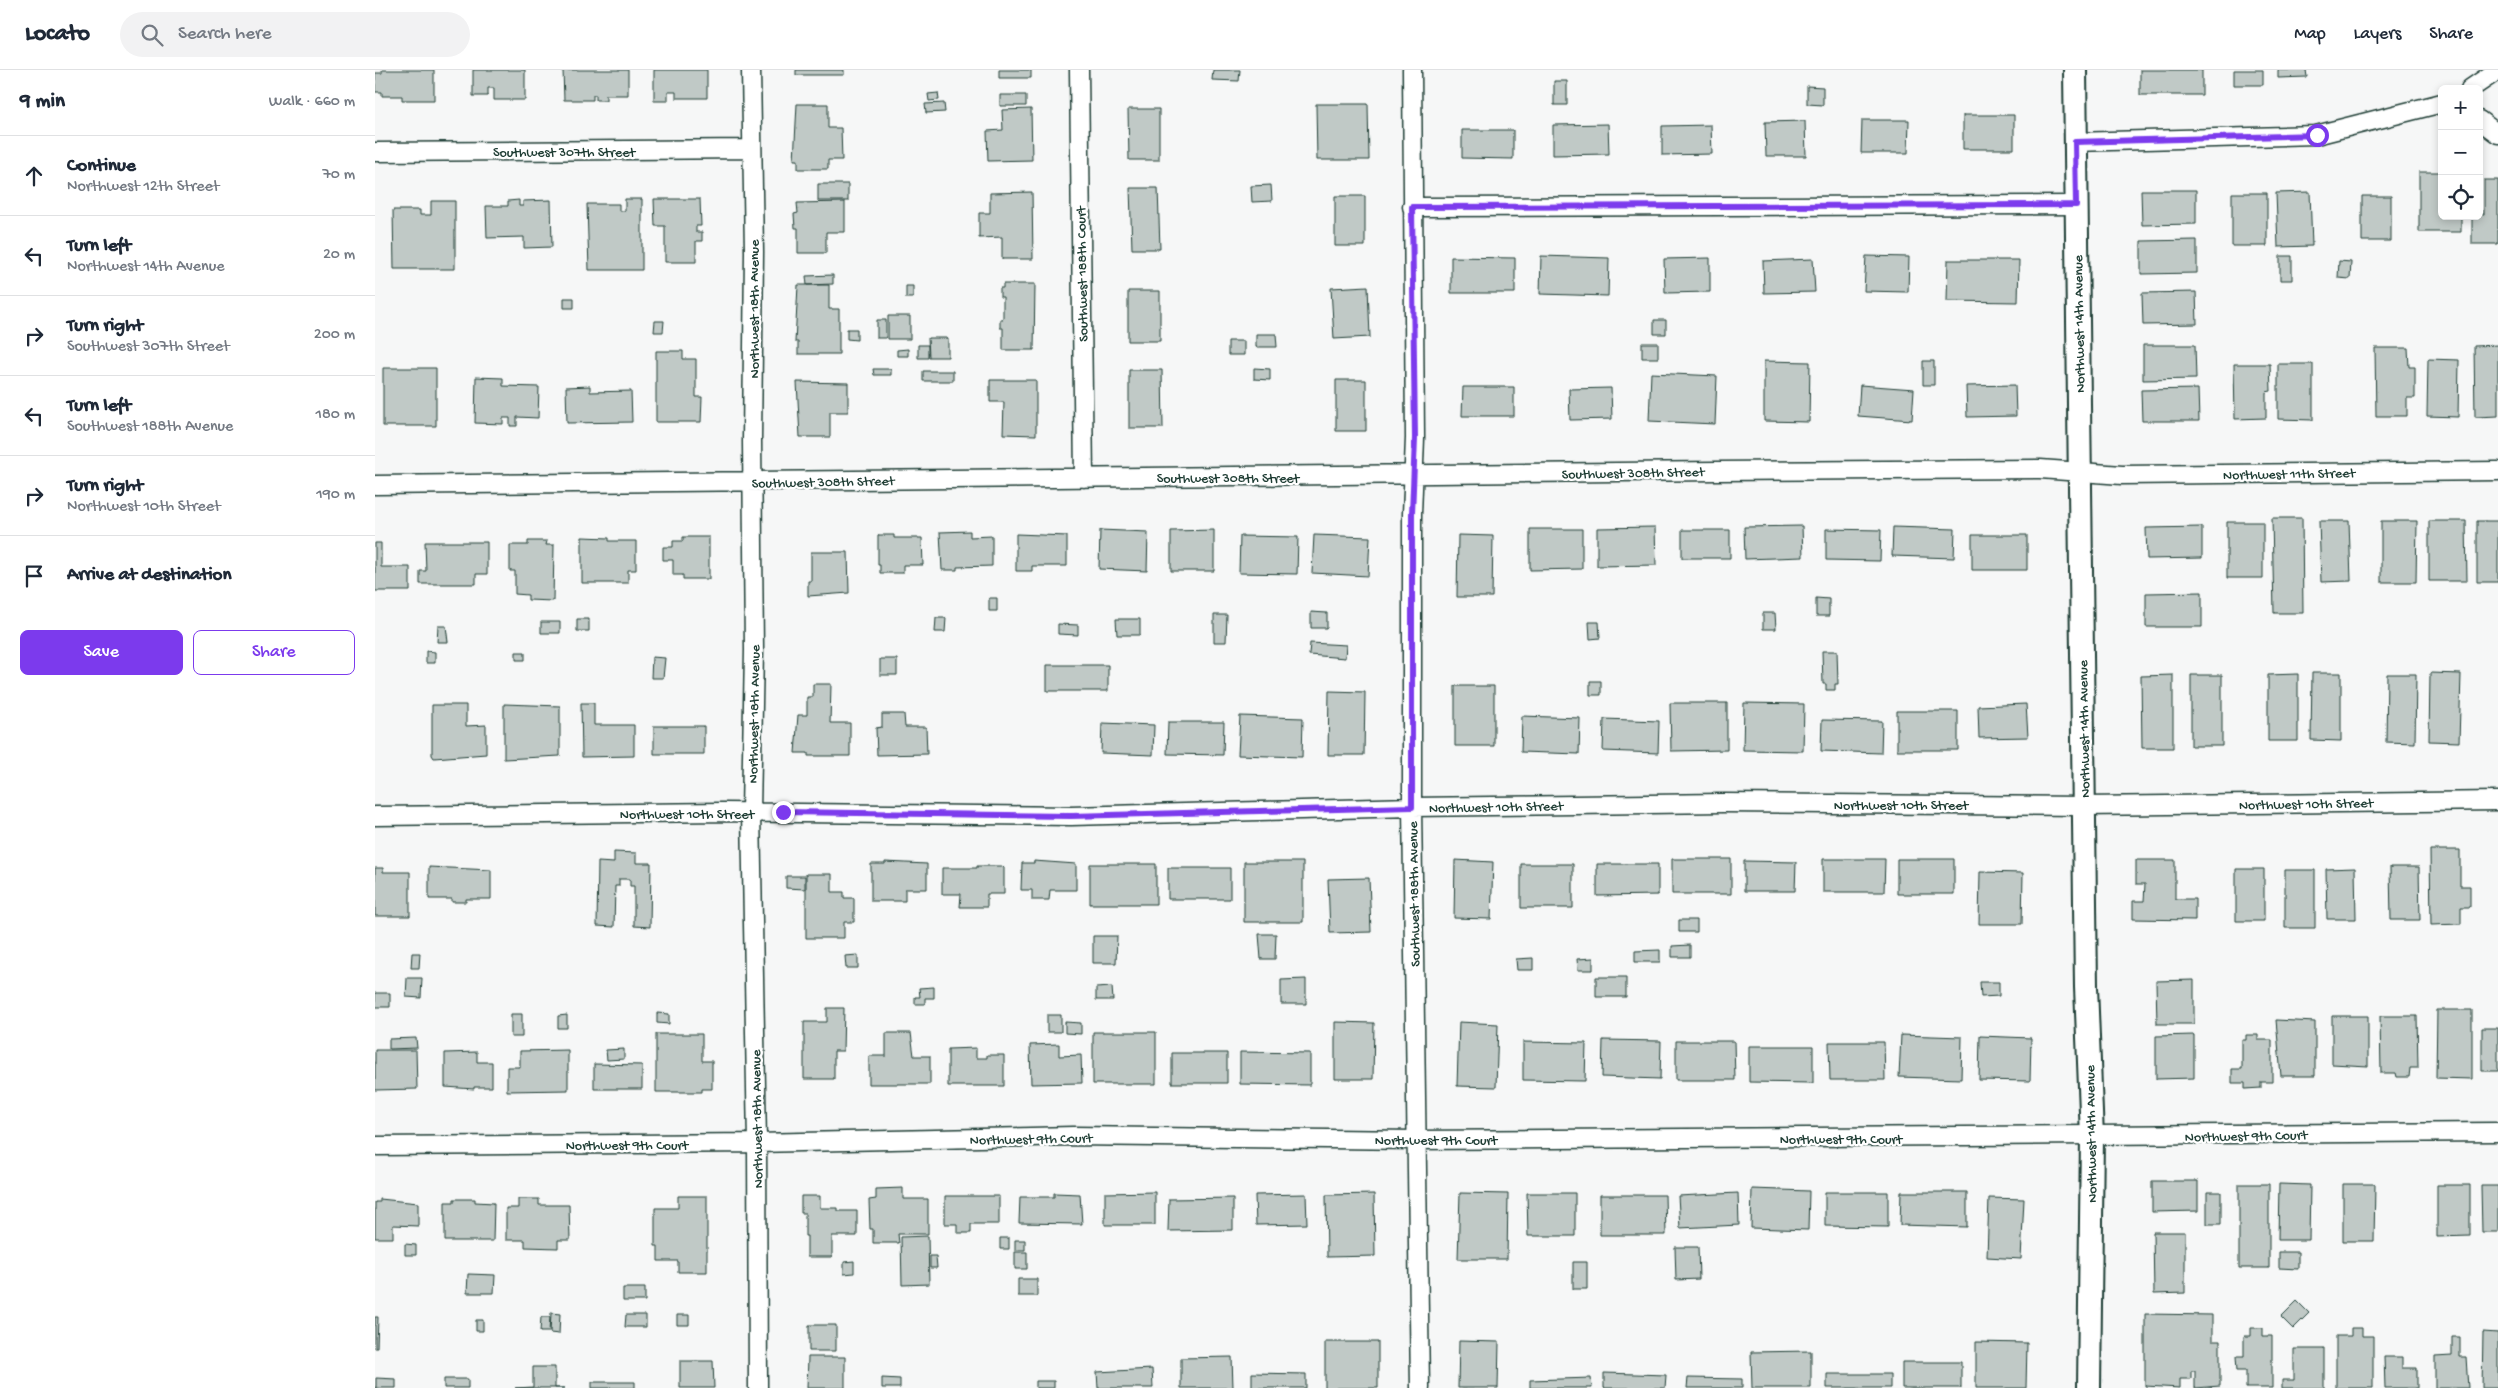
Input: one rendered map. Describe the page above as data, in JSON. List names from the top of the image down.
{
  "streets": {
    "street": [
      "Southwest 307th Street",
      "Southwest 188th Court",
      "Northwest 18th Avenue",
      "Northwest 14th Avenue",
      "Southwest 308th Street",
      "Northwest 11th Street",
      "Northwest 10th Street",
      "Southwest 188th Avenue",
      "Northwest 9th Court"
    ]
  },
  "crossings": [
    ["Southwest 307th Street", "Northwest 18th Avenue"],
    ["Southwest 188th Court", "Southwest 308th Street"],
    ["Northwest 18th Avenue", "Southwest 308th Street"],
    ["Northwest 18th Avenue", "Northwest 10th Street"],
    ["Northwest 18th Avenue", "Northwest 9th Court"],
    ["Northwest 14th Avenue", "Southwest 308th Street"],
    ["Northwest 14th Avenue", "Northwest 11th Street"],
    ["Northwest 14th Avenue", "Northwest 10th Street"],
    ["Northwest 14th Avenue", "Northwest 9th Court"],
    ["Southwest 308th Street", "Northwest 11th Street"],
    ["Southwest 308th Street", "Southwest 188th Avenue"],
    ["Northwest 10th Street", "Southwest 188th Avenue"],
    ["Southwest 188th Avenue", "Northwest 9th Court"]
  ],
  "page": {
    "header": "Locato",
    "search": "Search here",
    "nav": ["Map", "Layers", "Share"],
    "heading": ["9 min", "Walk · 660 m"],
    "map_buttons": ["+", "−"],
    "list": [
      ["Continue", "Northwest 12th Street", "70 m"],
      ["Turn left", "Northwest 14th Avenue", "20 m"],
      ["Turn right", "Southwest 307th Street", "200 m"],
      ["Turn left", "Southwest 188th Avenue", "180 m"],
      ["Turn right", "Northwest 10th Street", "190 m"],
      "Arrive at destination"
    ],
    "buttons": ["Save", "Share"]
  }
}
